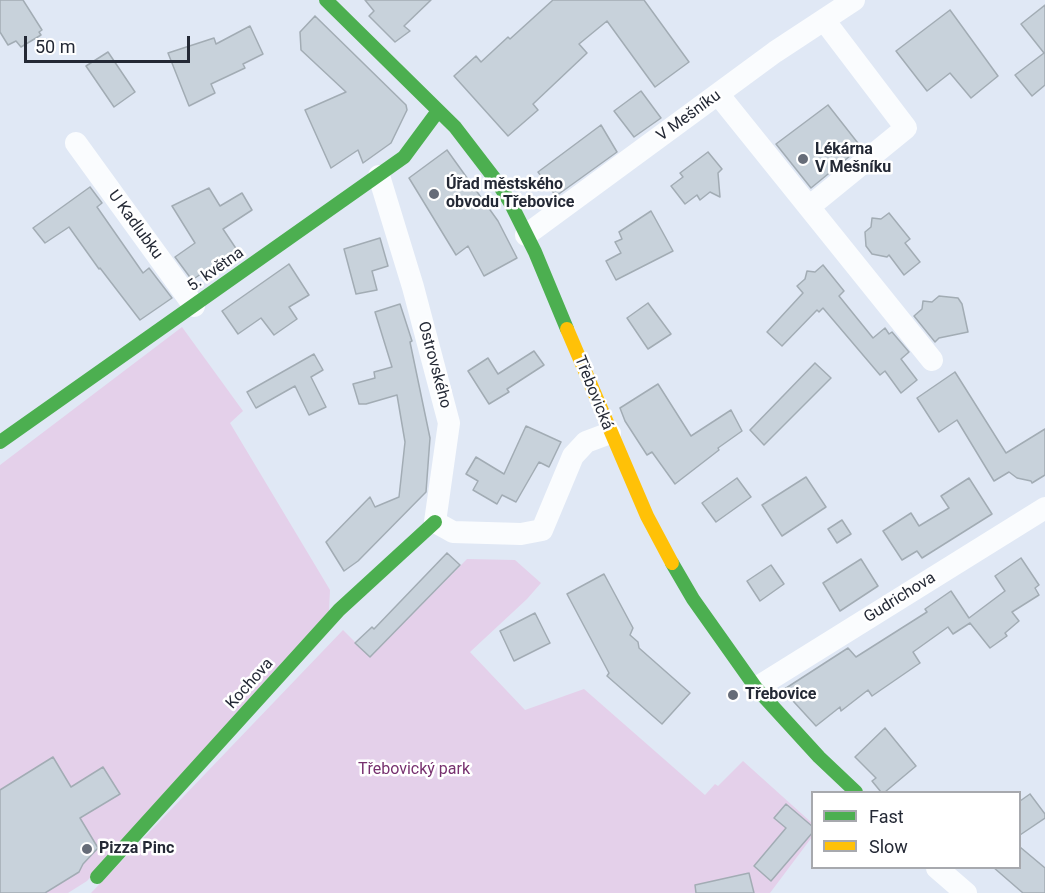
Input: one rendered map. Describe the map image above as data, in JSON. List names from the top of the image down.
{
  "streets": {
    "street": [
      "V Mešníku",
      "U Kadlubku",
      "5. května",
      "Ostrovského",
      "Třebovická",
      "Gudrichova",
      "Kochova"
    ]
  },
  "crossings": [
    ["V Mešníku", "Třebovická"],
    ["U Kadlubku", "5. května"],
    ["5. května", "Ostrovského"],
    ["5. května", "Třebovická"],
    ["Ostrovského", "Kochova"],
    ["Třebovická", "Gudrichova"]
  ],
  "parks": ["Třebovický park"],
  "places": [
    "Lékárna V Mešníku",
    "Úřad městského obvodu Třebovice",
    "Třebovice",
    "Pizza Pinc"
  ],
  "legend": ["Fast", "Slow"],
  "scale_bar": "50 m"
}
